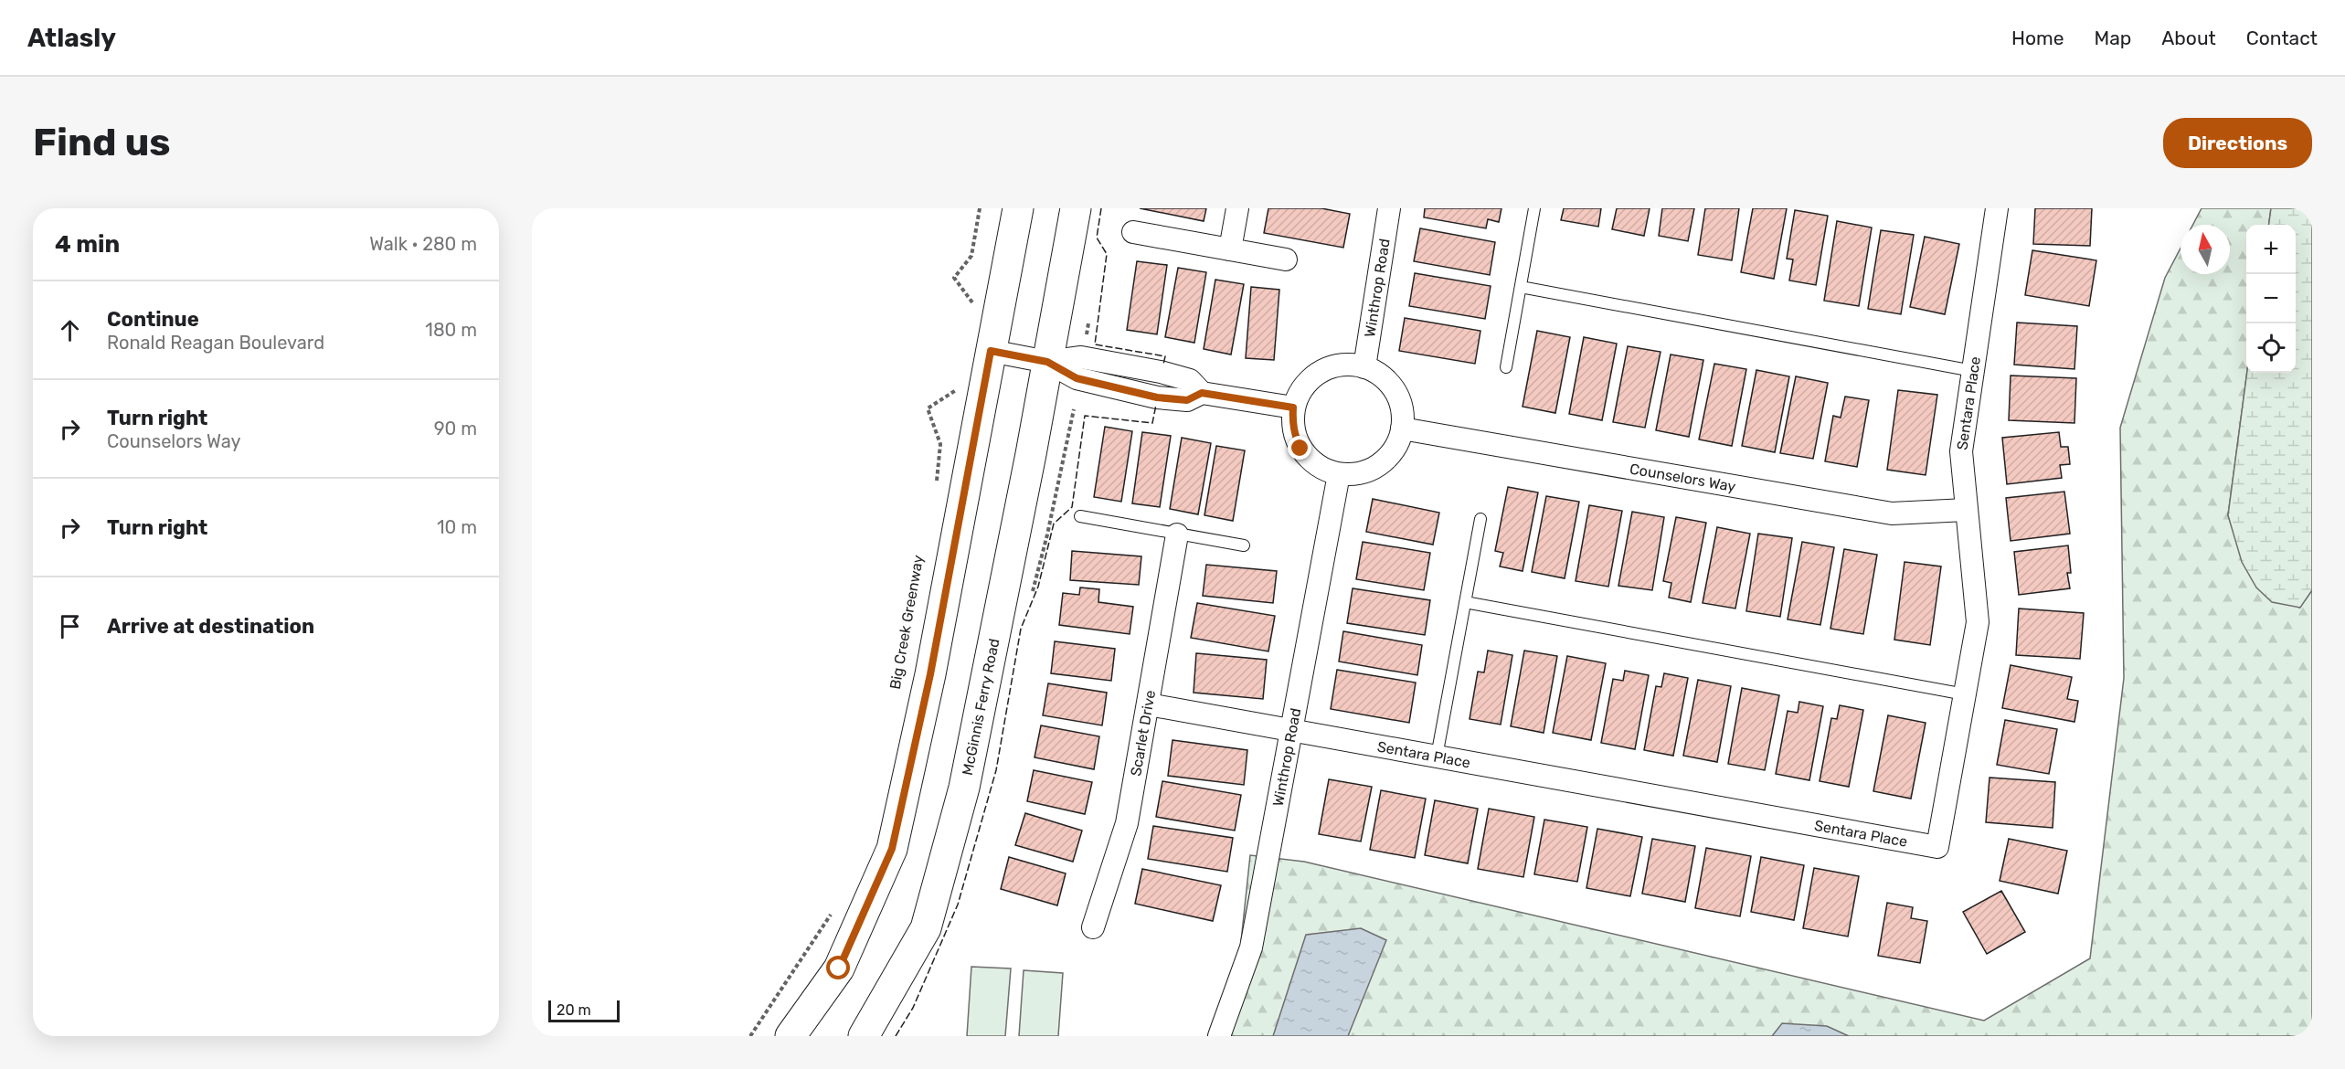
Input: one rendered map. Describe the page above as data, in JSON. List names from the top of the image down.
{
  "streets": {
    "main road": ["McGinnis Ferry Road"],
    "street": [
      "Winthrop Road",
      "Sentara Place",
      "Counselors Way",
      "Scarlet Drive"
    ]
  },
  "crossings": [
    ["Winthrop Road", "Sentara Place"],
    ["Winthrop Road", "Counselors Way"],
    ["Sentara Place", "Counselors Way"],
    ["Sentara Place", "Scarlet Drive"]
  ],
  "scale_bar": "20 m",
  "north": "top",
  "page": {
    "header": "Atlasly",
    "nav": [
      "Home",
      "Map",
      "About",
      "Contact"
    ],
    "buttons": "Directions",
    "title": "Find us",
    "heading": ["4 min", "Walk · 280 m"],
    "map_buttons": ["+", "−"],
    "list": [
      ["Continue", "Ronald Reagan Boulevard", "180 m"],
      ["Turn right", "Counselors Way", "90 m"],
      ["Turn right", "10 m"],
      "Arrive at destination"
    ],
    "scale": "20 m"
  }
}
